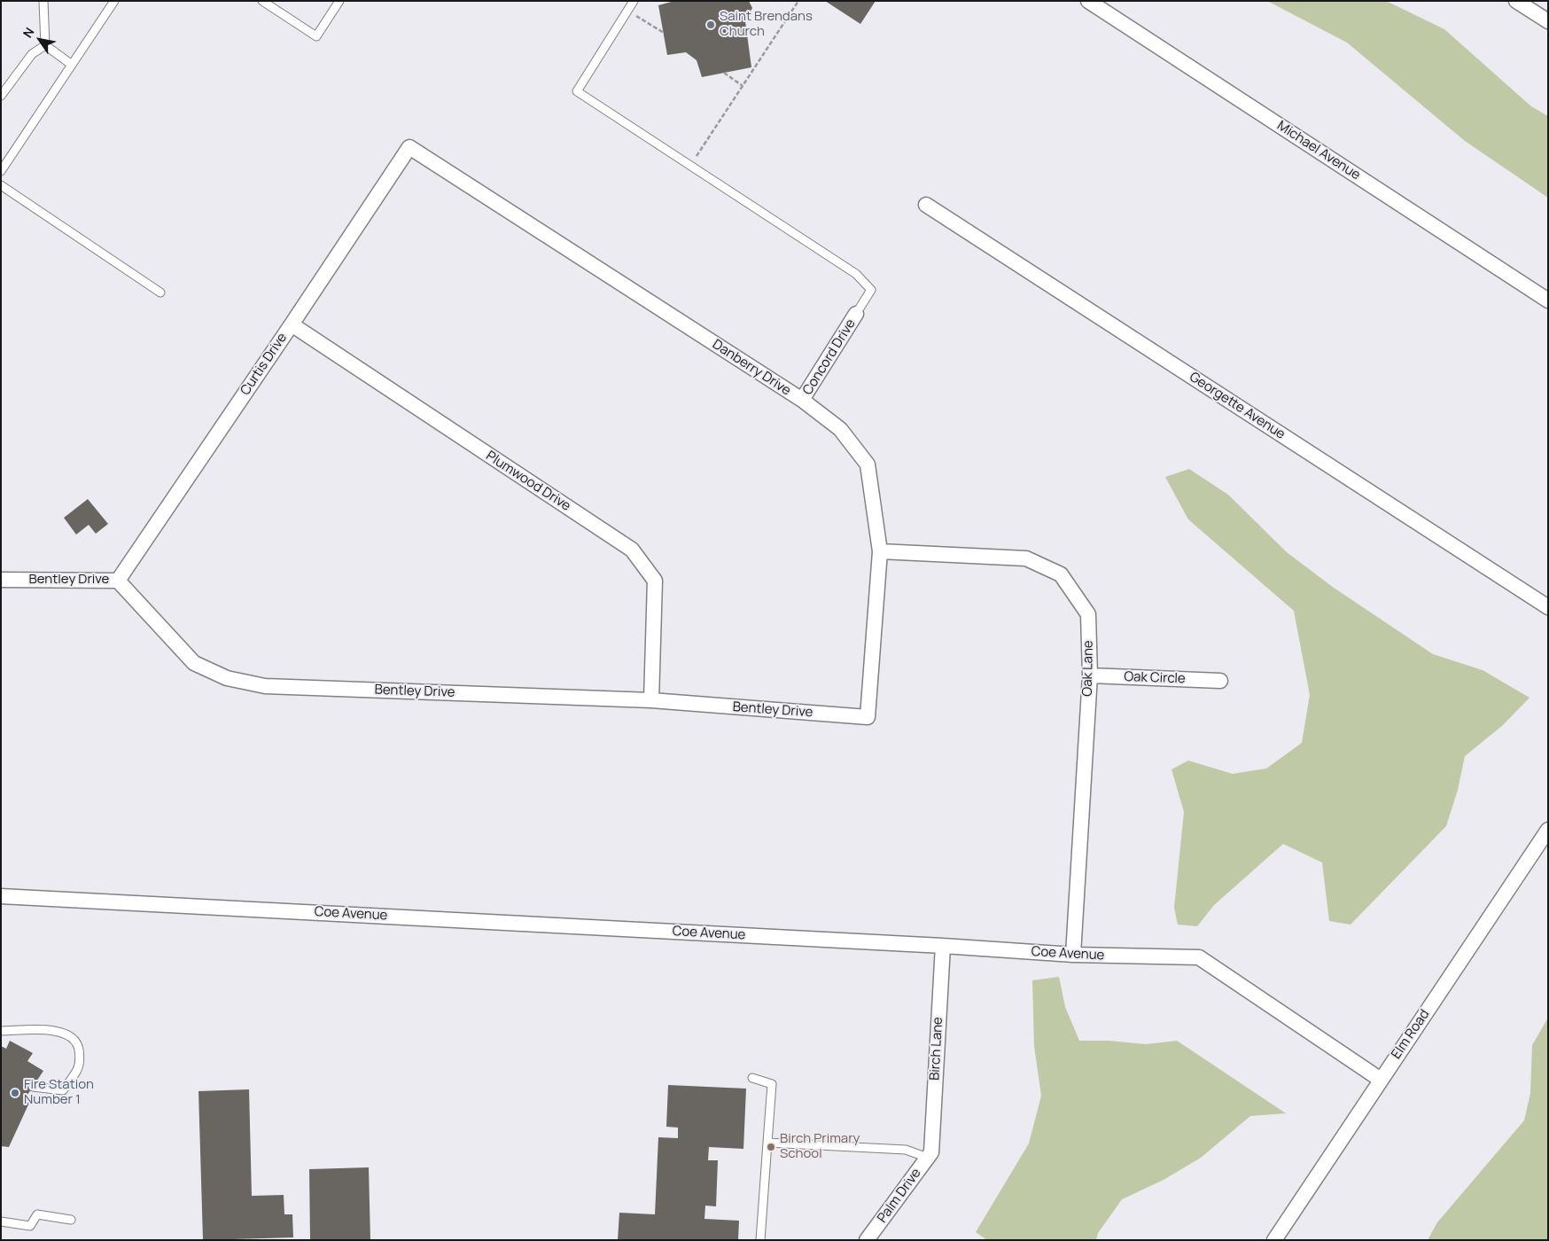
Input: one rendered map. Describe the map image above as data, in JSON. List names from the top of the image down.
{
  "streets": {
    "street": [
      "Michael Avenue",
      "Concord Drive",
      "Curtis Drive",
      "Danberry Drive",
      "Georgette Avenue",
      "Plumwood Drive",
      "Bentley Drive",
      "Oak Lane",
      "Oak Circle",
      "Coe Avenue",
      "Elm Road",
      "Birch Lane",
      "Palm Drive"
    ]
  },
  "crossings": [
    ["Concord Drive", "Danberry Drive"],
    ["Curtis Drive", "Danberry Drive"],
    ["Curtis Drive", "Plumwood Drive"],
    ["Curtis Drive", "Bentley Drive"],
    ["Danberry Drive", "Bentley Drive"],
    ["Danberry Drive", "Oak Lane"],
    ["Plumwood Drive", "Bentley Drive"],
    ["Oak Lane", "Oak Circle"],
    ["Oak Lane", "Coe Avenue"],
    ["Coe Avenue", "Elm Road"],
    ["Coe Avenue", "Birch Lane"],
    ["Birch Lane", "Palm Drive"]
  ],
  "places": ["Saint Brendans Church", "Fire Station Number 1", "Birch Primary School"],
  "north": "top left"
}
